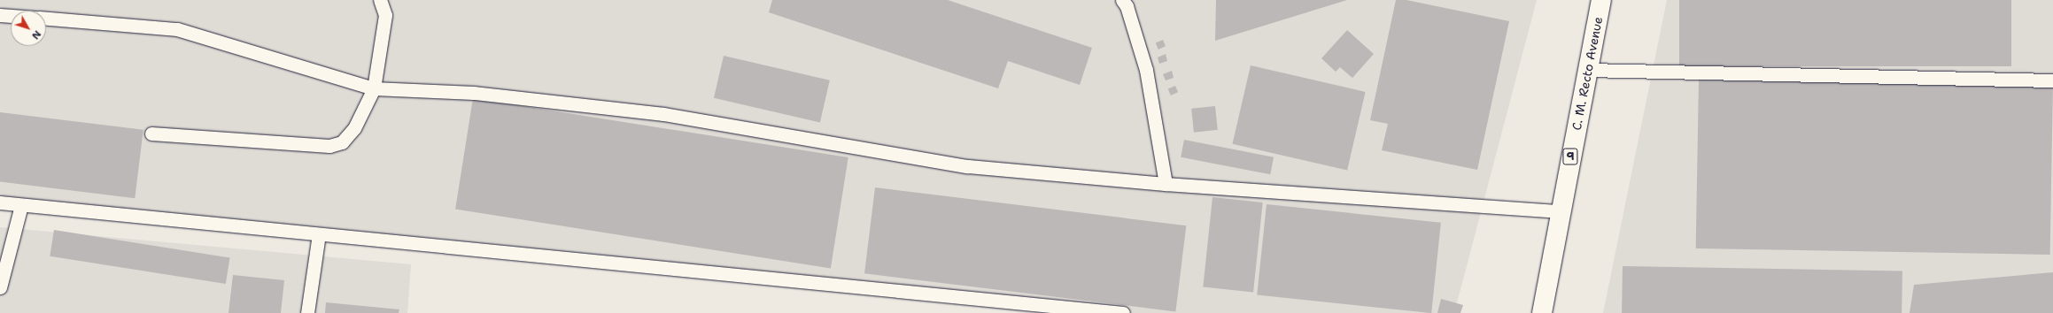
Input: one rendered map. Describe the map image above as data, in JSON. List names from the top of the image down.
{
  "streets": {
    "highway": ["C. M. Recto Avenue", "9"]
  },
  "north": "bottom right"
}
